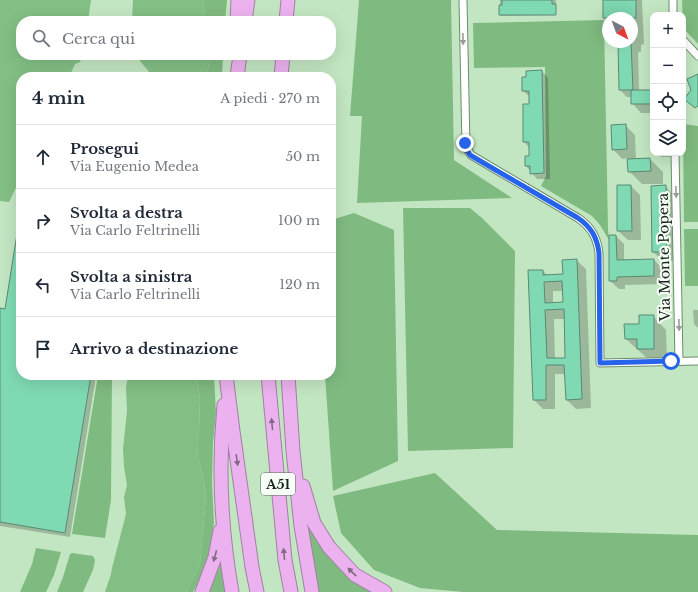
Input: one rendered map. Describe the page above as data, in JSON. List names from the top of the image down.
{
  "streets": {
    "highway": ["A51"],
    "street": ["Via Monte Popera"]
  },
  "one_way": ["Via Monte Popera"],
  "north": "bottom right",
  "page": {
    "map_buttons": ["+", "−"],
    "search": "Cerca qui",
    "heading": ["4 min", "A piedi · 270 m"],
    "list": [
      ["Prosegui", "Via Eugenio Medea", "50 m"],
      ["Svolta a destra", "Via Carlo Feltrinelli", "100 m"],
      ["Svolta a sinistra", "Via Carlo Feltrinelli", "120 m"],
      "Arrivo a destinazione"
    ]
  }
}
